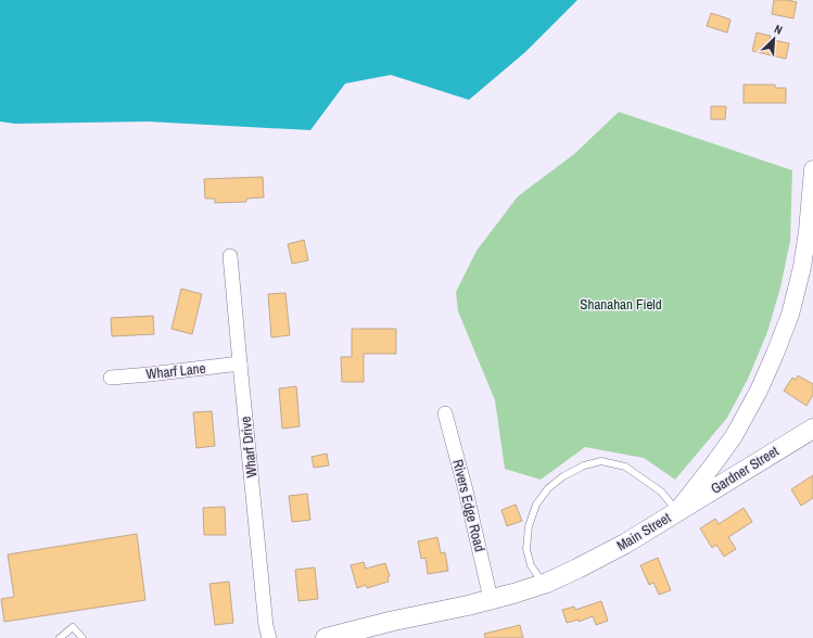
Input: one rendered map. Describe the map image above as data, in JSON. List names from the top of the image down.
{
  "streets": {
    "main road": ["Gardner Street", "Main Street"],
    "street": ["Wharf Lane", "Wharf Drive", "Rivers Edge Road"]
  },
  "crossings": [
    ["Wharf Lane", "Wharf Drive"],
    ["Gardner Street", "Main Street"],
    ["Rivers Edge Road", "Main Street"]
  ],
  "parks": ["Shanahan Field"],
  "north": "top right"
}
